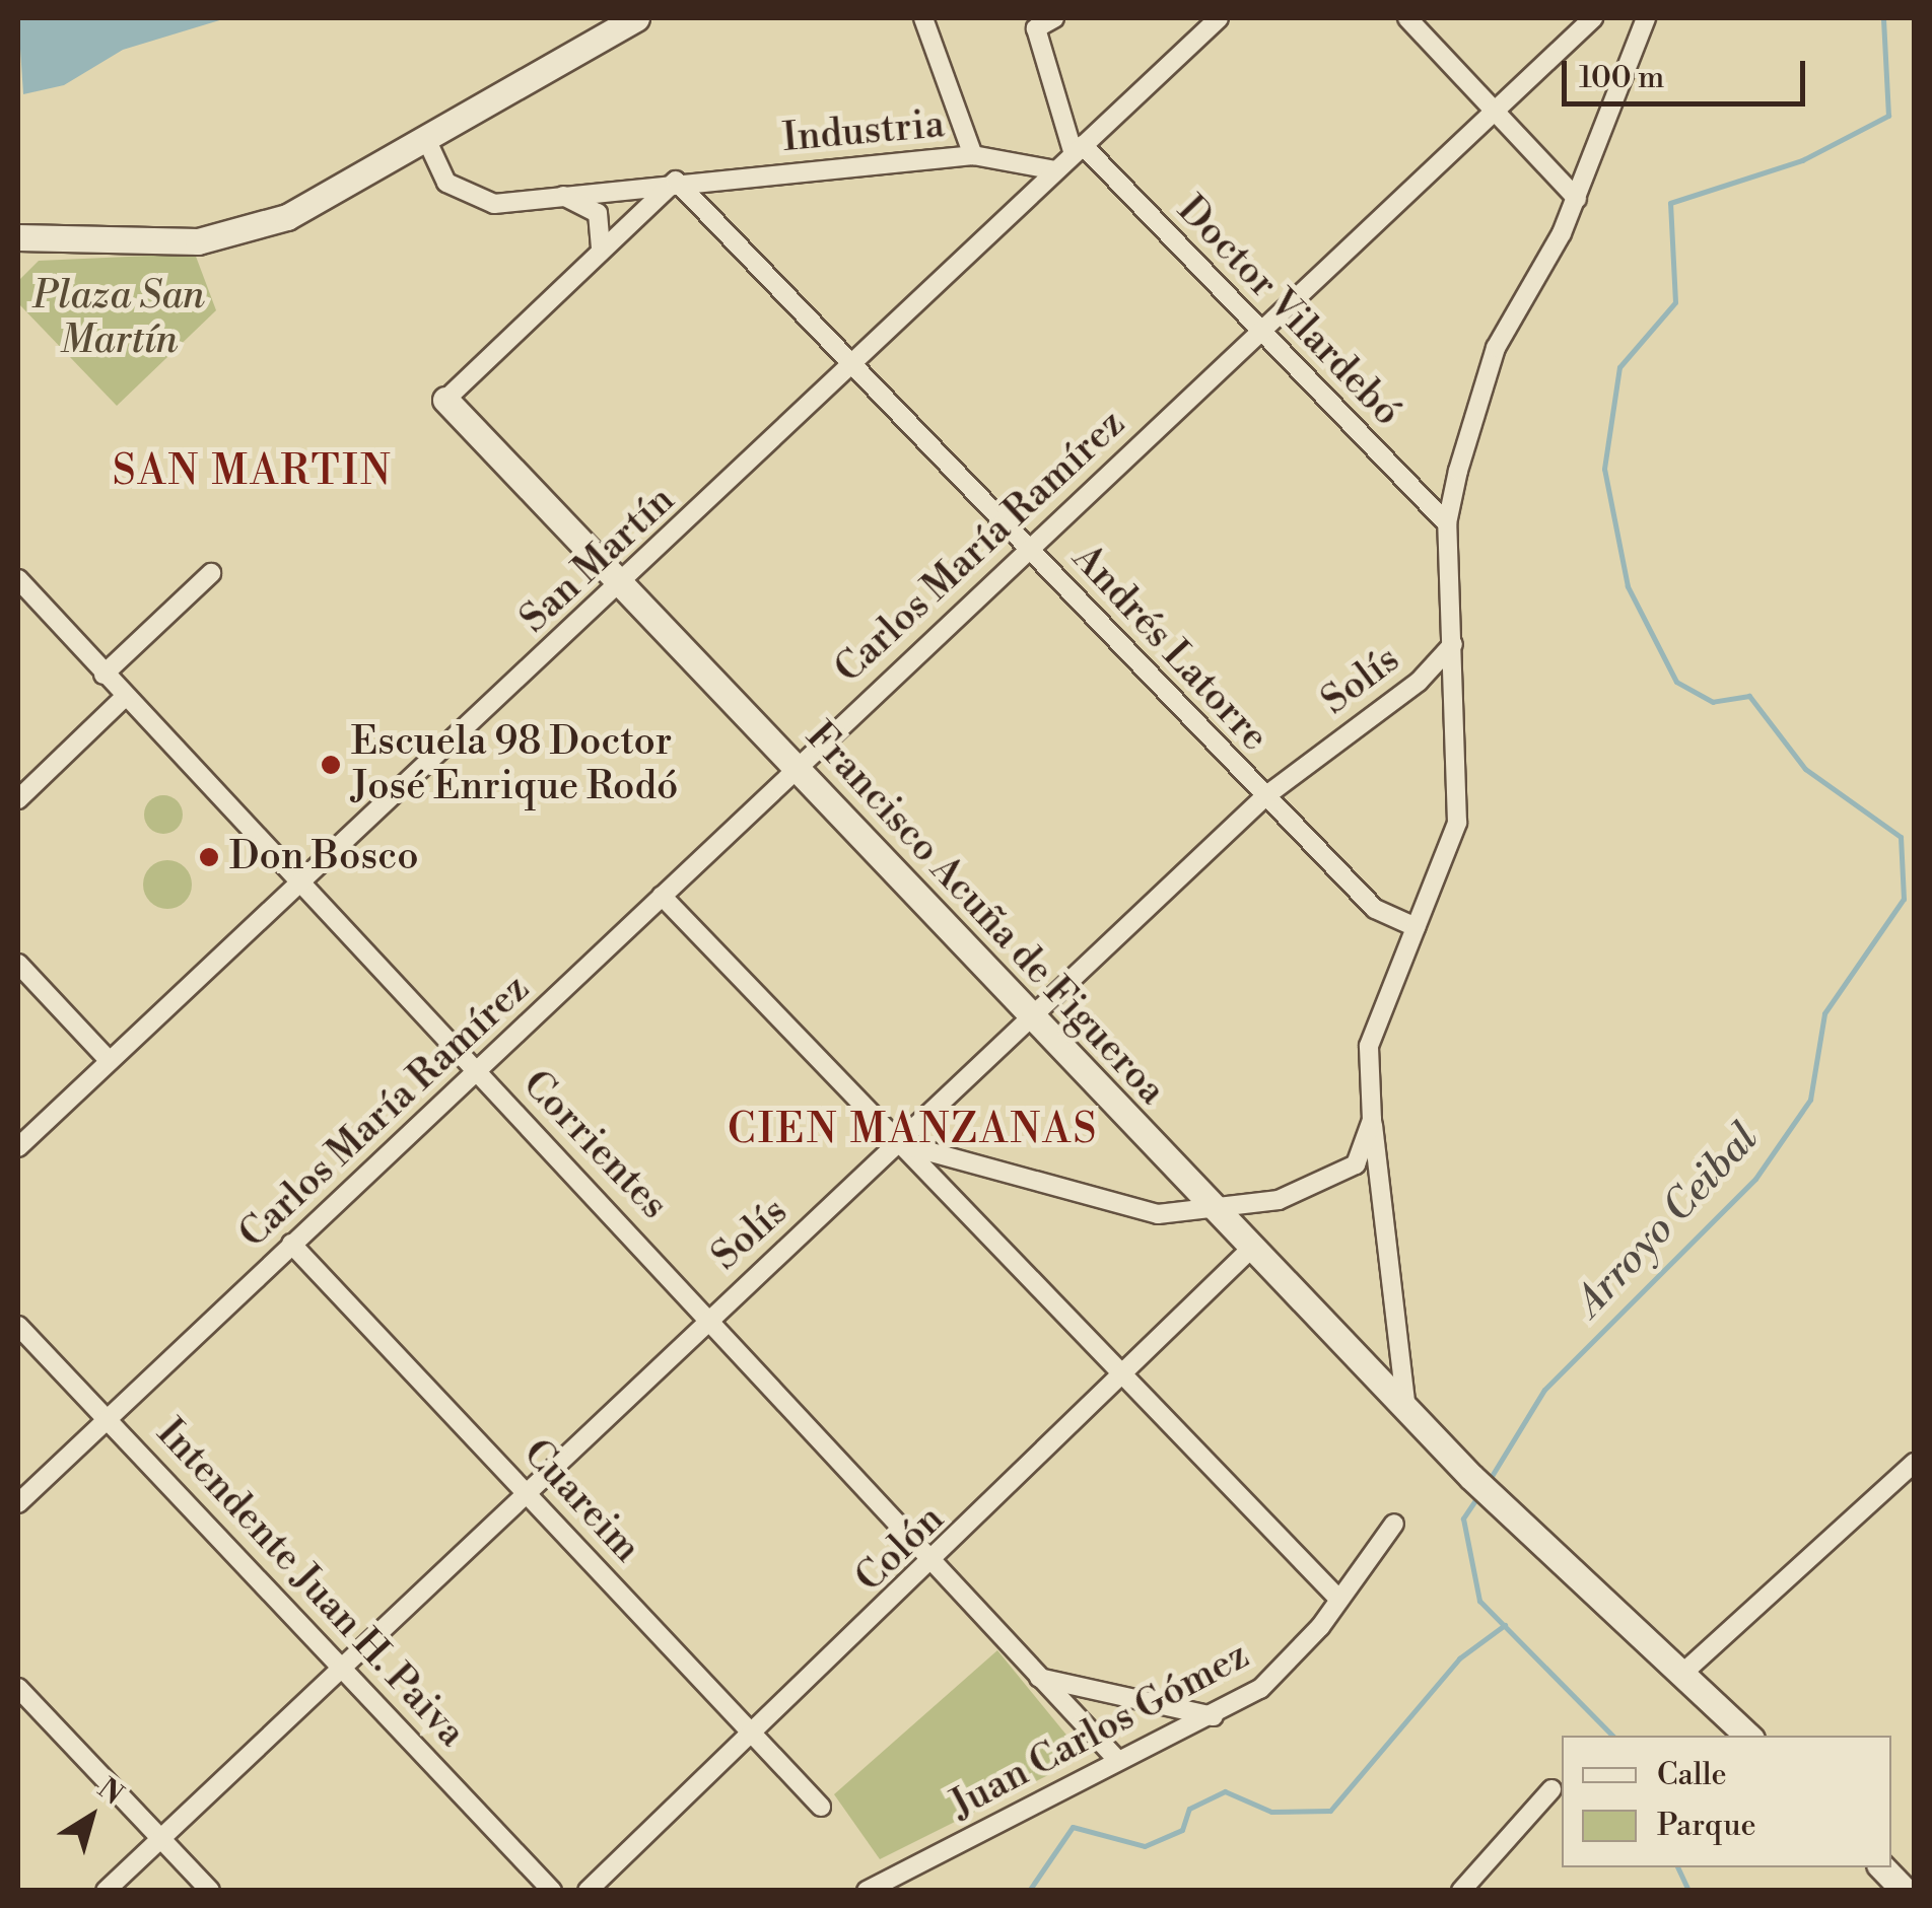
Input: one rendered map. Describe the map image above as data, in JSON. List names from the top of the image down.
{
  "streets": {
    "street": [
      "Industria",
      "Doctor Vilardebó",
      "Carlos María Ramírez",
      "San Martín",
      "Andrés Latorre",
      "Solís",
      "Francisco Acuña de Figueroa",
      "Corrientes",
      "Cuareim",
      "Colón",
      "Intendente Juan H. Paiva",
      "Juan Carlos Gómez"
    ]
  },
  "crossings": [
    ["Industria", "San Martín"],
    ["Industria", "Andrés Latorre"],
    ["Doctor Vilardebó", "Carlos María Ramírez"],
    ["Doctor Vilardebó", "San Martín"],
    ["Carlos María Ramírez", "Andrés Latorre"],
    ["Carlos María Ramírez", "Francisco Acuña de Figueroa"],
    ["Carlos María Ramírez", "Corrientes"],
    ["Carlos María Ramírez", "Cuareim"],
    ["Carlos María Ramírez", "Intendente Juan H. Paiva"],
    ["San Martín", "Andrés Latorre"],
    ["San Martín", "Francisco Acuña de Figueroa"],
    ["San Martín", "Corrientes"],
    ["Andrés Latorre", "Solís"],
    ["Solís", "Francisco Acuña de Figueroa"],
    ["Solís", "Corrientes"],
    ["Solís", "Cuareim"],
    ["Solís", "Intendente Juan H. Paiva"],
    ["Francisco Acuña de Figueroa", "Colón"],
    ["Corrientes", "Colón"],
    ["Corrientes", "Juan Carlos Gómez"],
    ["Cuareim", "Colón"]
  ],
  "districts": ["SAN MARTIN", "CIEN MANZANAS"],
  "water": ["Arroyo Ceibal"],
  "parks": ["Plaza San Martín"],
  "places": ["Escuela 98 Doctor José Enrique Rodó", "Don Bosco"],
  "legend": ["Calle", "Parque"],
  "scale_bar": "100 m",
  "north": "top right"
}
